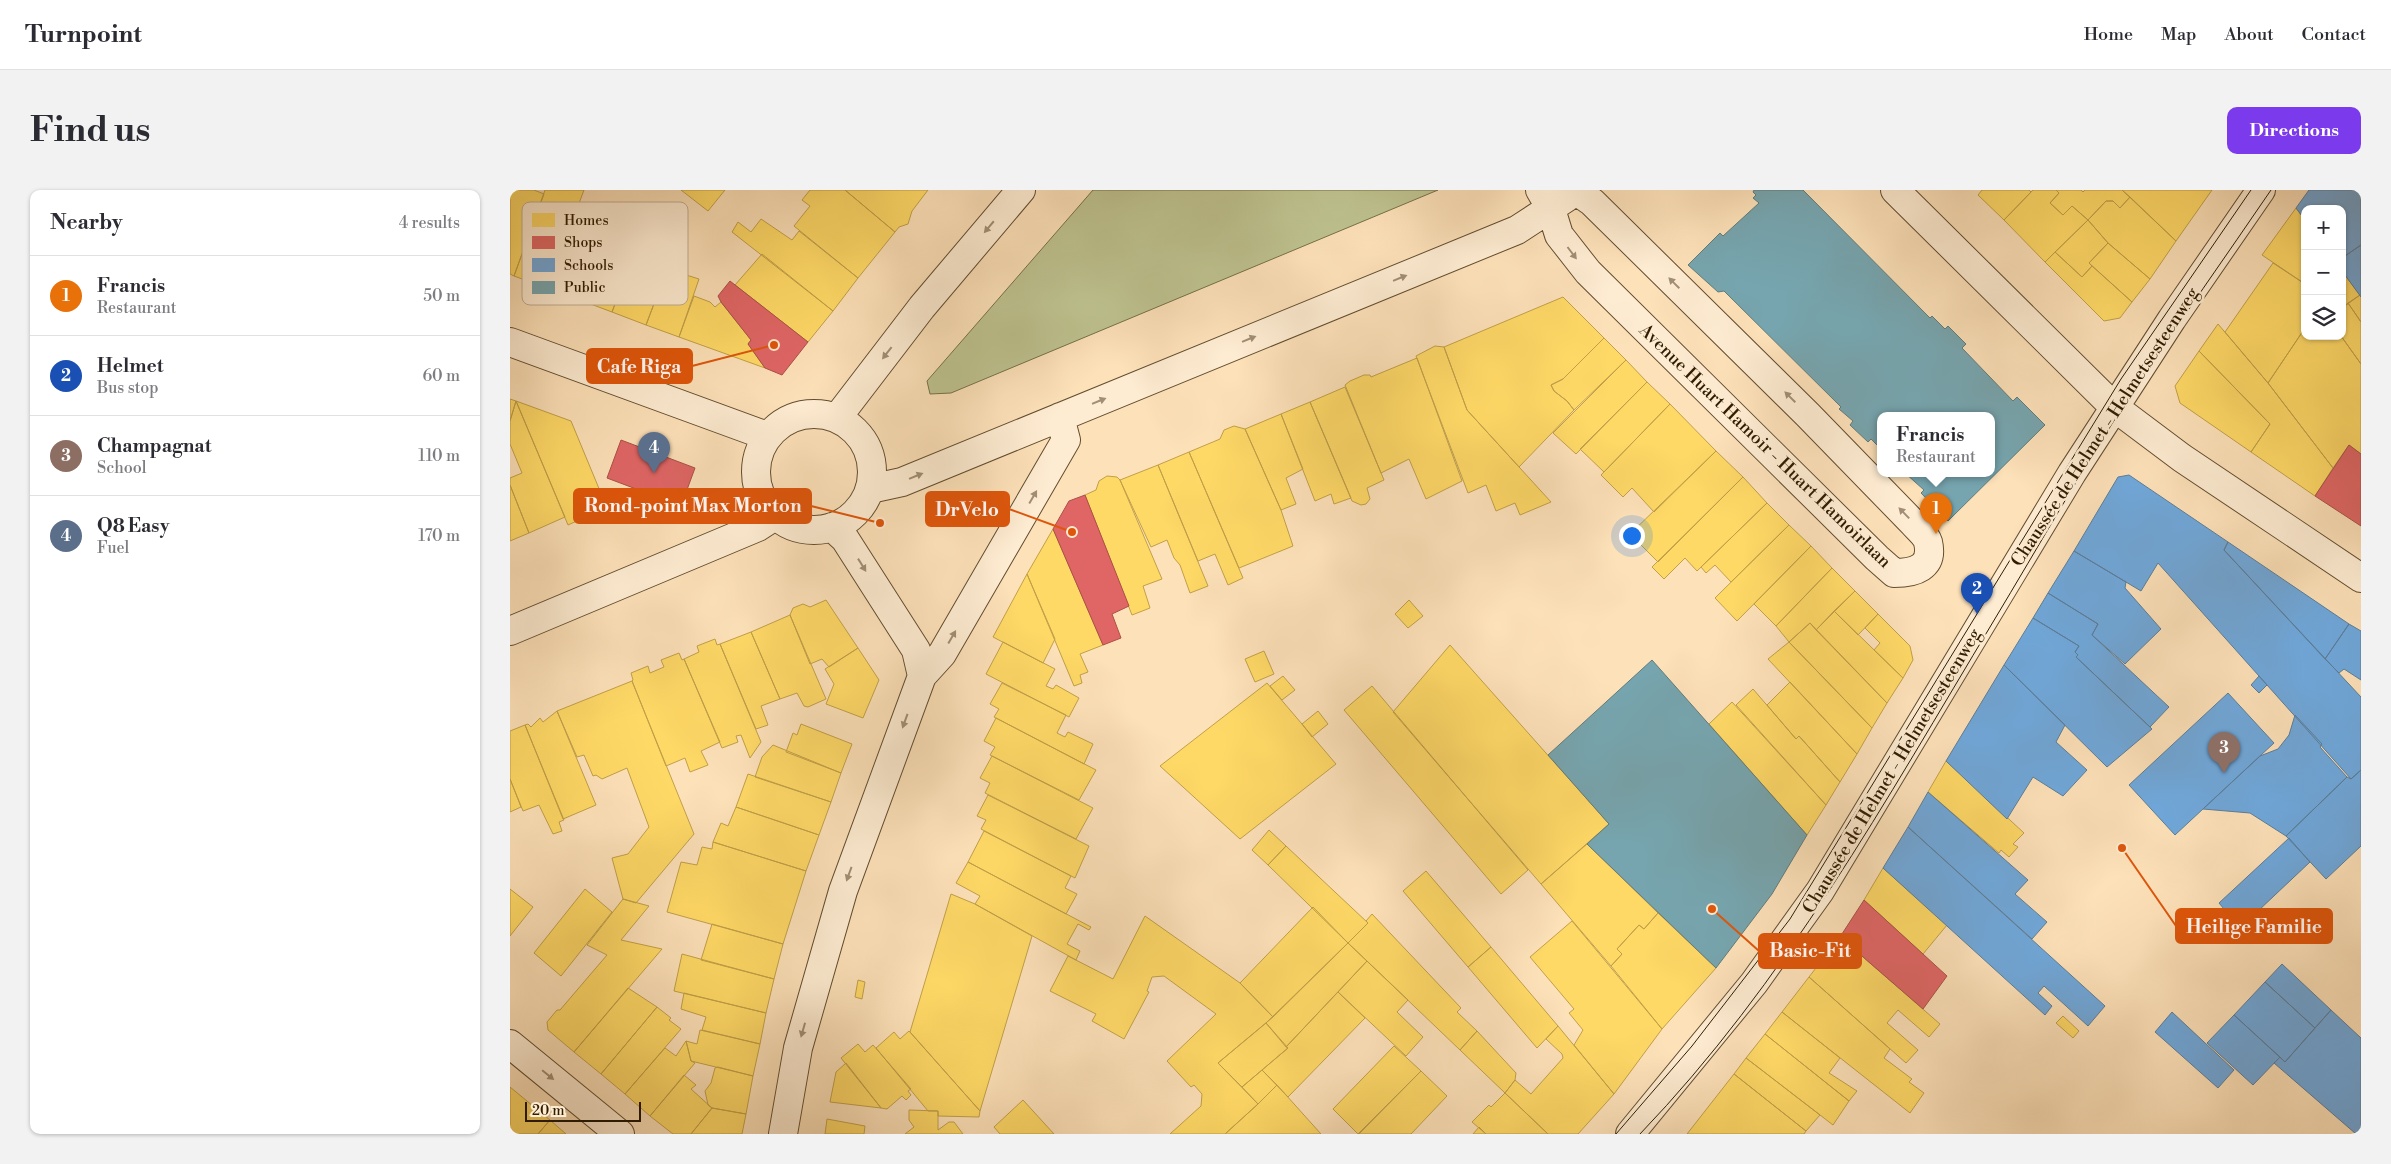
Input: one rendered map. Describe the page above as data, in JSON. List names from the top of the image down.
{
  "streets": {
    "street": ["Chaussée de Helmet - Helmetsesteenweg", "Avenue Huart Hamoir - Huart Hamoirlaan"]
  },
  "places": [
    "Cafe Riga",
    "Rond-point Max Morton",
    "DrVelo",
    "Heilige Familie",
    "Basic-Fit"
  ],
  "legend": [
    "Homes",
    "Shops",
    "Schools",
    "Public"
  ],
  "scale_bar": "20 m",
  "page": {
    "header": "Turnpoint",
    "nav": [
      "Home",
      "Map",
      "About",
      "Contact"
    ],
    "buttons": "Directions",
    "title": "Find us",
    "heading": ["Nearby", "4 results"],
    "map_buttons": ["+", "−"],
    "list": [
      {
        "mark": "1",
        "name": "Francis",
        "note": "Restaurant",
        "value": "50 m"
      },
      {
        "mark": "2",
        "name": "Helmet",
        "note": "Bus stop",
        "value": "60 m"
      },
      {
        "mark": "3",
        "name": "Champagnat",
        "note": "School",
        "value": "110 m"
      },
      {
        "mark": "4",
        "name": "Q8 Easy",
        "note": "Fuel",
        "value": "170 m"
      }
    ],
    "popup": ["Francis", "Restaurant"],
    "pins": [
      "4",
      "1",
      "2",
      "3"
    ],
    "scale": "20 m"
  }
}
